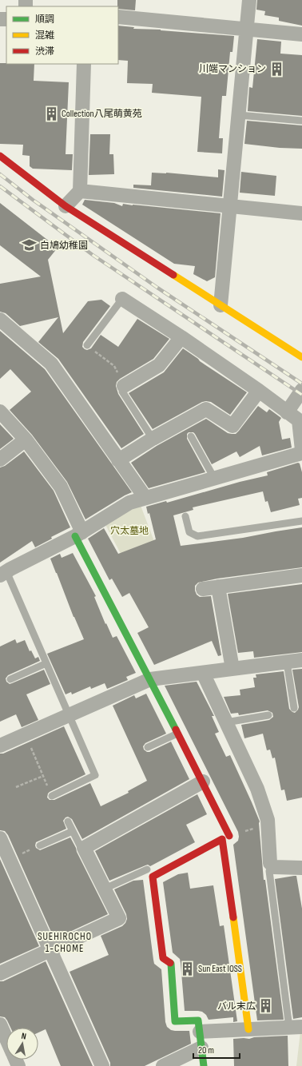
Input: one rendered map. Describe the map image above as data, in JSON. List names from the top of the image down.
{
  "districts": ["SUEHIROCHO 1-CHOME"],
  "parks": ["穴太墓地"],
  "places": {
    "building": [
      "川端マンション",
      "Collection八尾萌黄苑",
      "Sun East IOSS",
      "バル末広"
    ],
    "school or university": ["白鳩幼稚園"]
  },
  "legend": ["順調", "混雑", "渋滞"],
  "scale_bar": "20 m",
  "north": "top"
}
